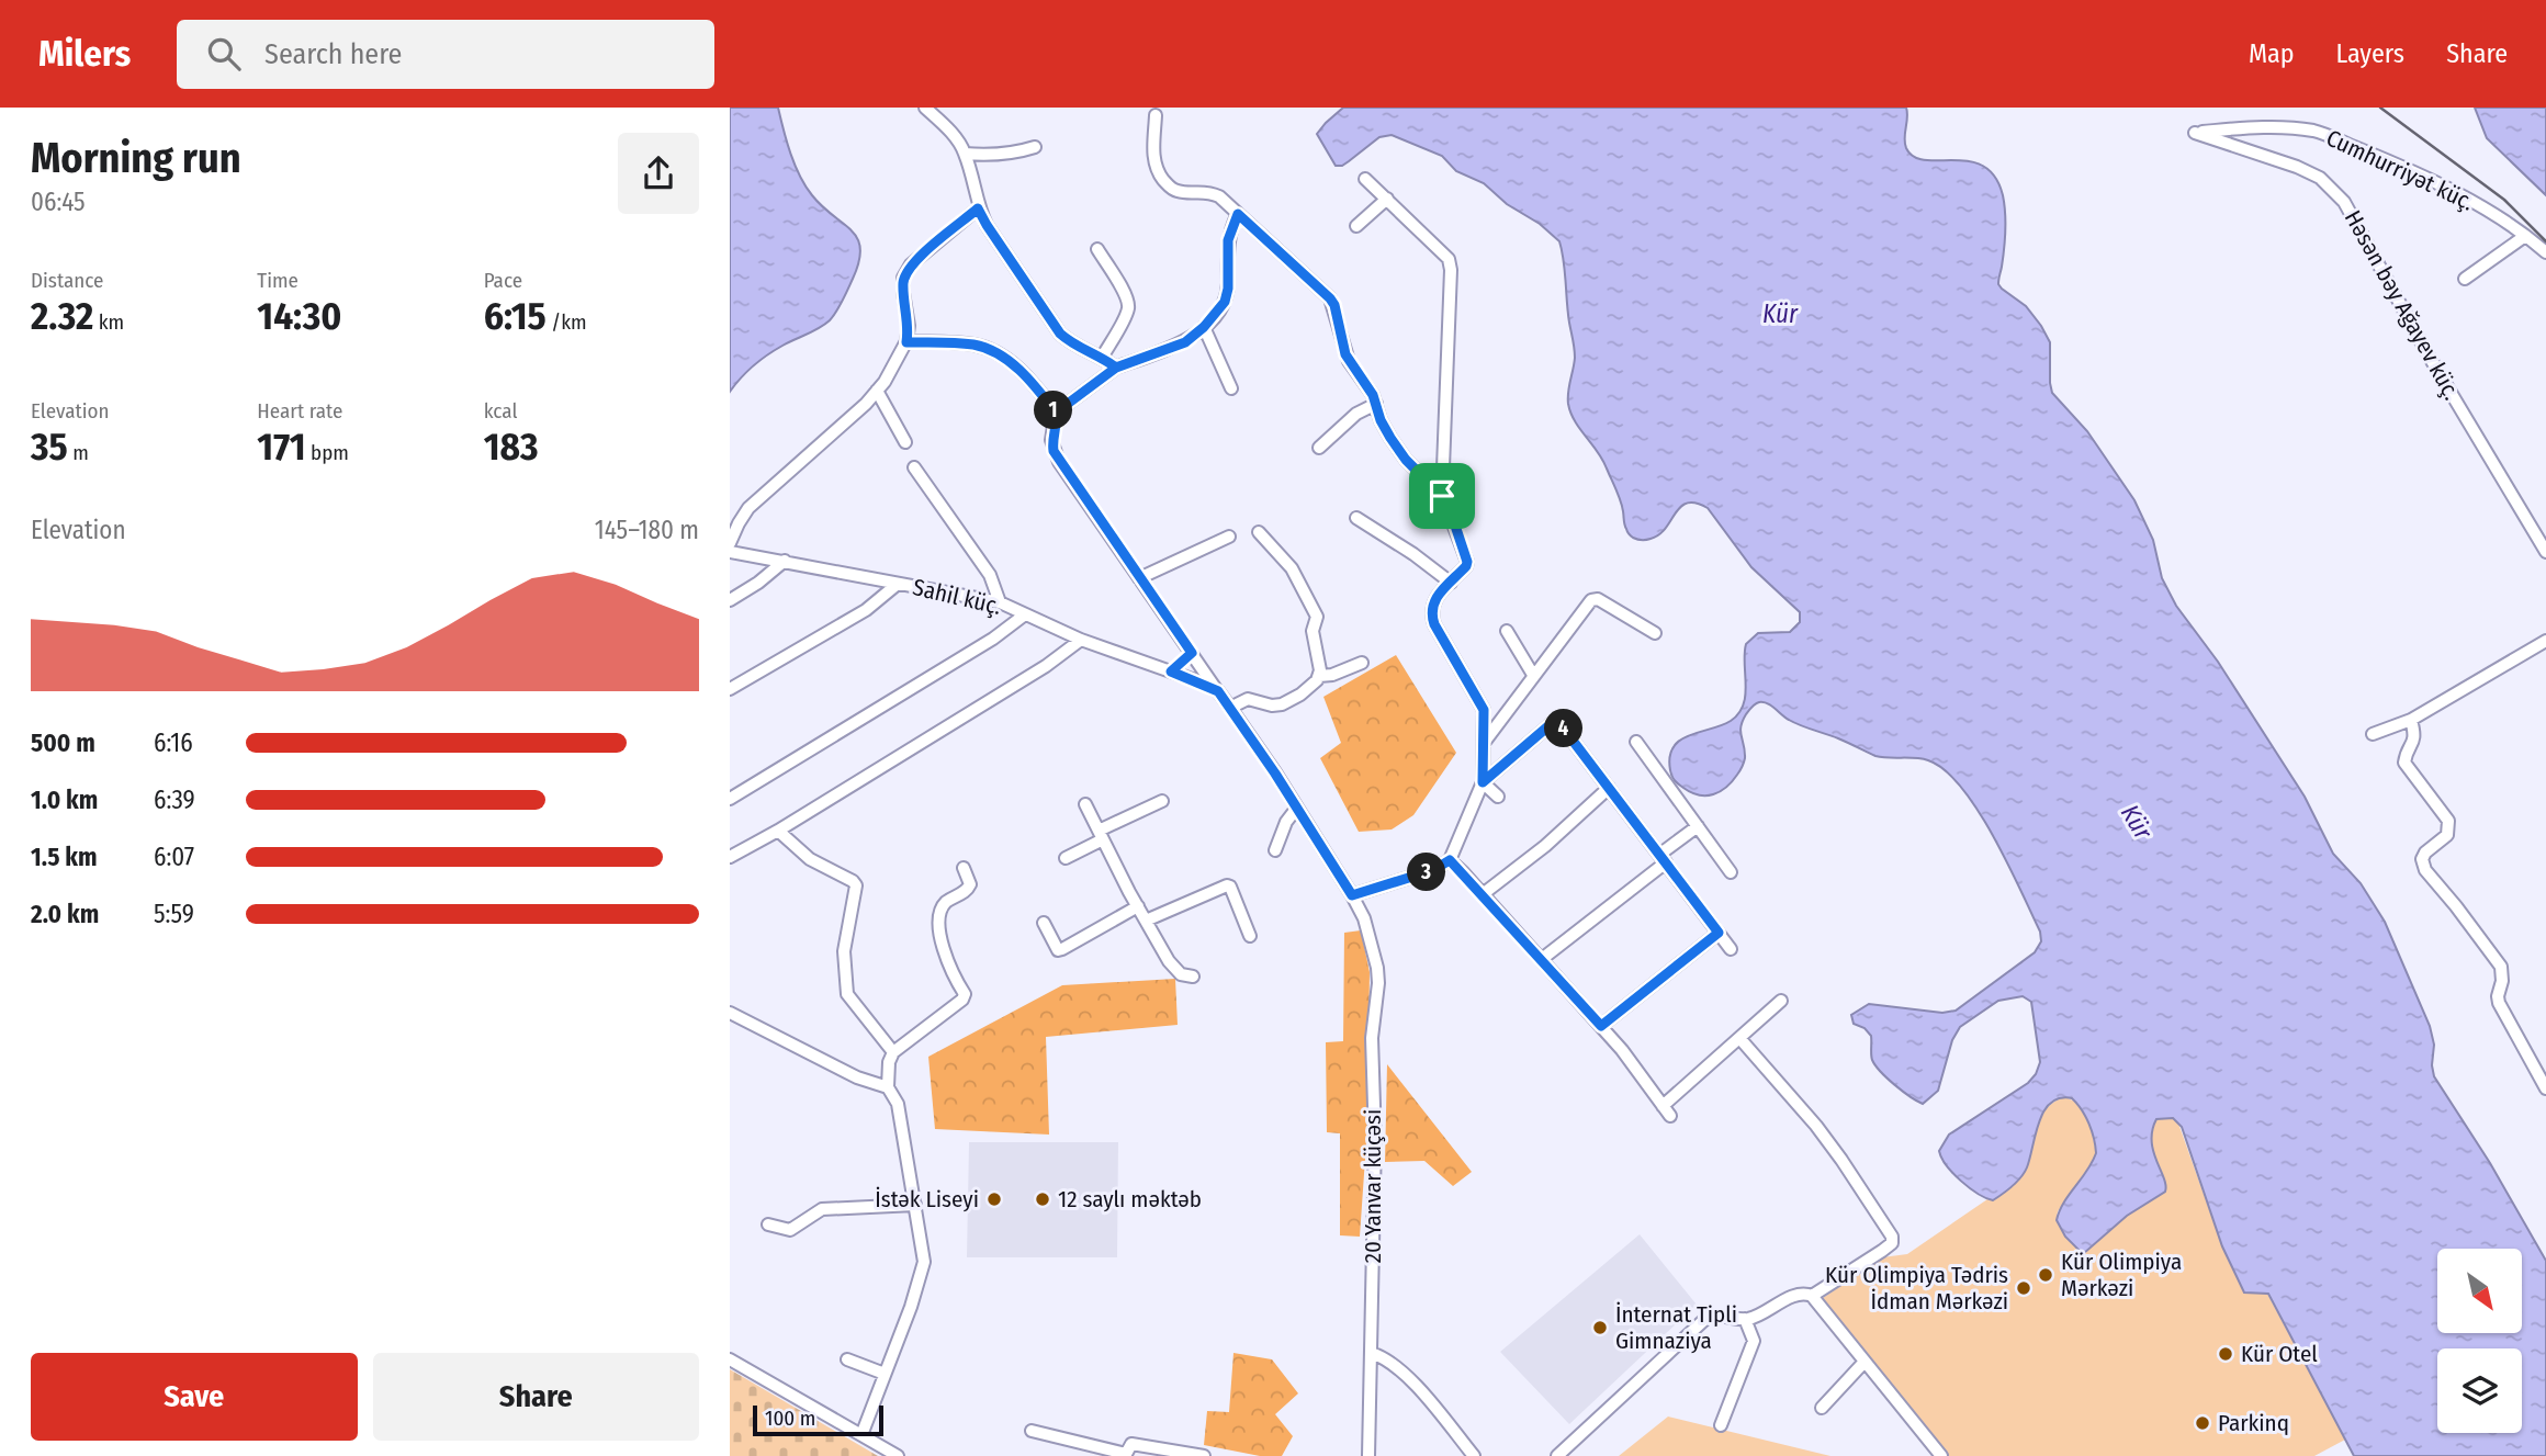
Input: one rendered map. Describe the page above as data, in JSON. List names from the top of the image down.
{
  "streets": {
    "street": [
      "Cumhurriyət küç.",
      "Həsən bəy Ağayev küç.",
      "Sahil küç.",
      "20 Yanvar küçəsi"
    ]
  },
  "crossings": [
    ["Cumhurriyət küç.", "Həsən bəy Ağayev küç."]
  ],
  "water": ["Kür"],
  "places": [
    "İstək Liseyi",
    "12 saylı məktəb",
    "Kür Olimpiya Mərkəzi",
    "Kür Olimpiya Tədris İdman Mərkəzi",
    "İnternat Tipli Gimnaziya",
    "Kür Otel",
    "Parkinq"
  ],
  "scale_bar": "100 m",
  "north": "bottom right",
  "page": {
    "header": "Milers",
    "search": "Search here",
    "nav": ["Map", "Layers", "Share"],
    "heading": ["Morning run", "06:45"],
    "stats": [
      ["Distance", "2.32 km"],
      ["Time", "14:30"],
      ["Pace", "6:15 /km"],
      ["Elevation", "35 m"],
      ["Heart rate", "171 bpm"],
      ["kcal", "183"]
    ],
    "pins": ["1", "4", "3"],
    "chart": ["Elevation", "145–180 m"],
    "list": [
      {
        "name": "500 m",
        "note": "6:16"
      },
      {
        "name": "1.0 km",
        "note": "6:39"
      },
      {
        "name": "1.5 km",
        "note": "6:07"
      },
      {
        "name": "2.0 km",
        "note": "5:59"
      }
    ],
    "buttons": ["Save", "Share"],
    "scale": "100 m"
  }
}
